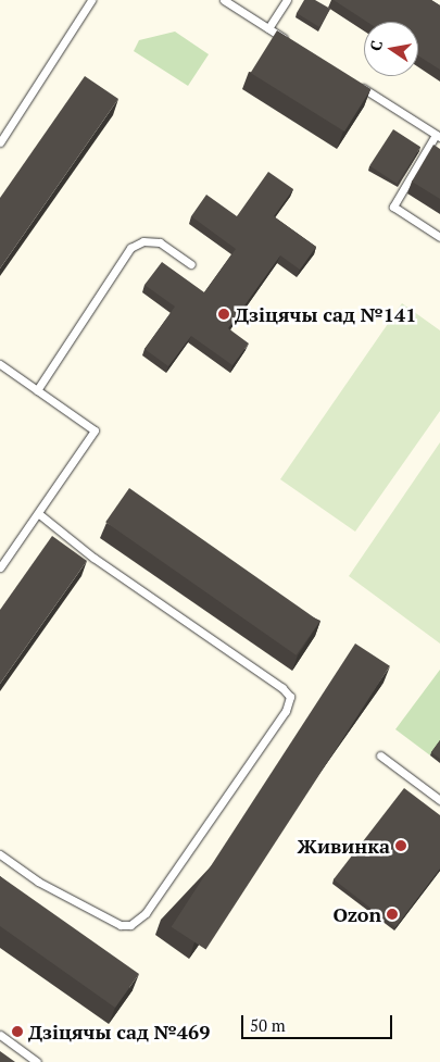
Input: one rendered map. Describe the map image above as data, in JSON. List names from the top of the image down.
{
  "places": [
    "Дзіцячы сад №141",
    "Живинка",
    "Ozon",
    "Дзіцячы сад №469"
  ],
  "scale_bar": "50 m",
  "north": "left"
}
